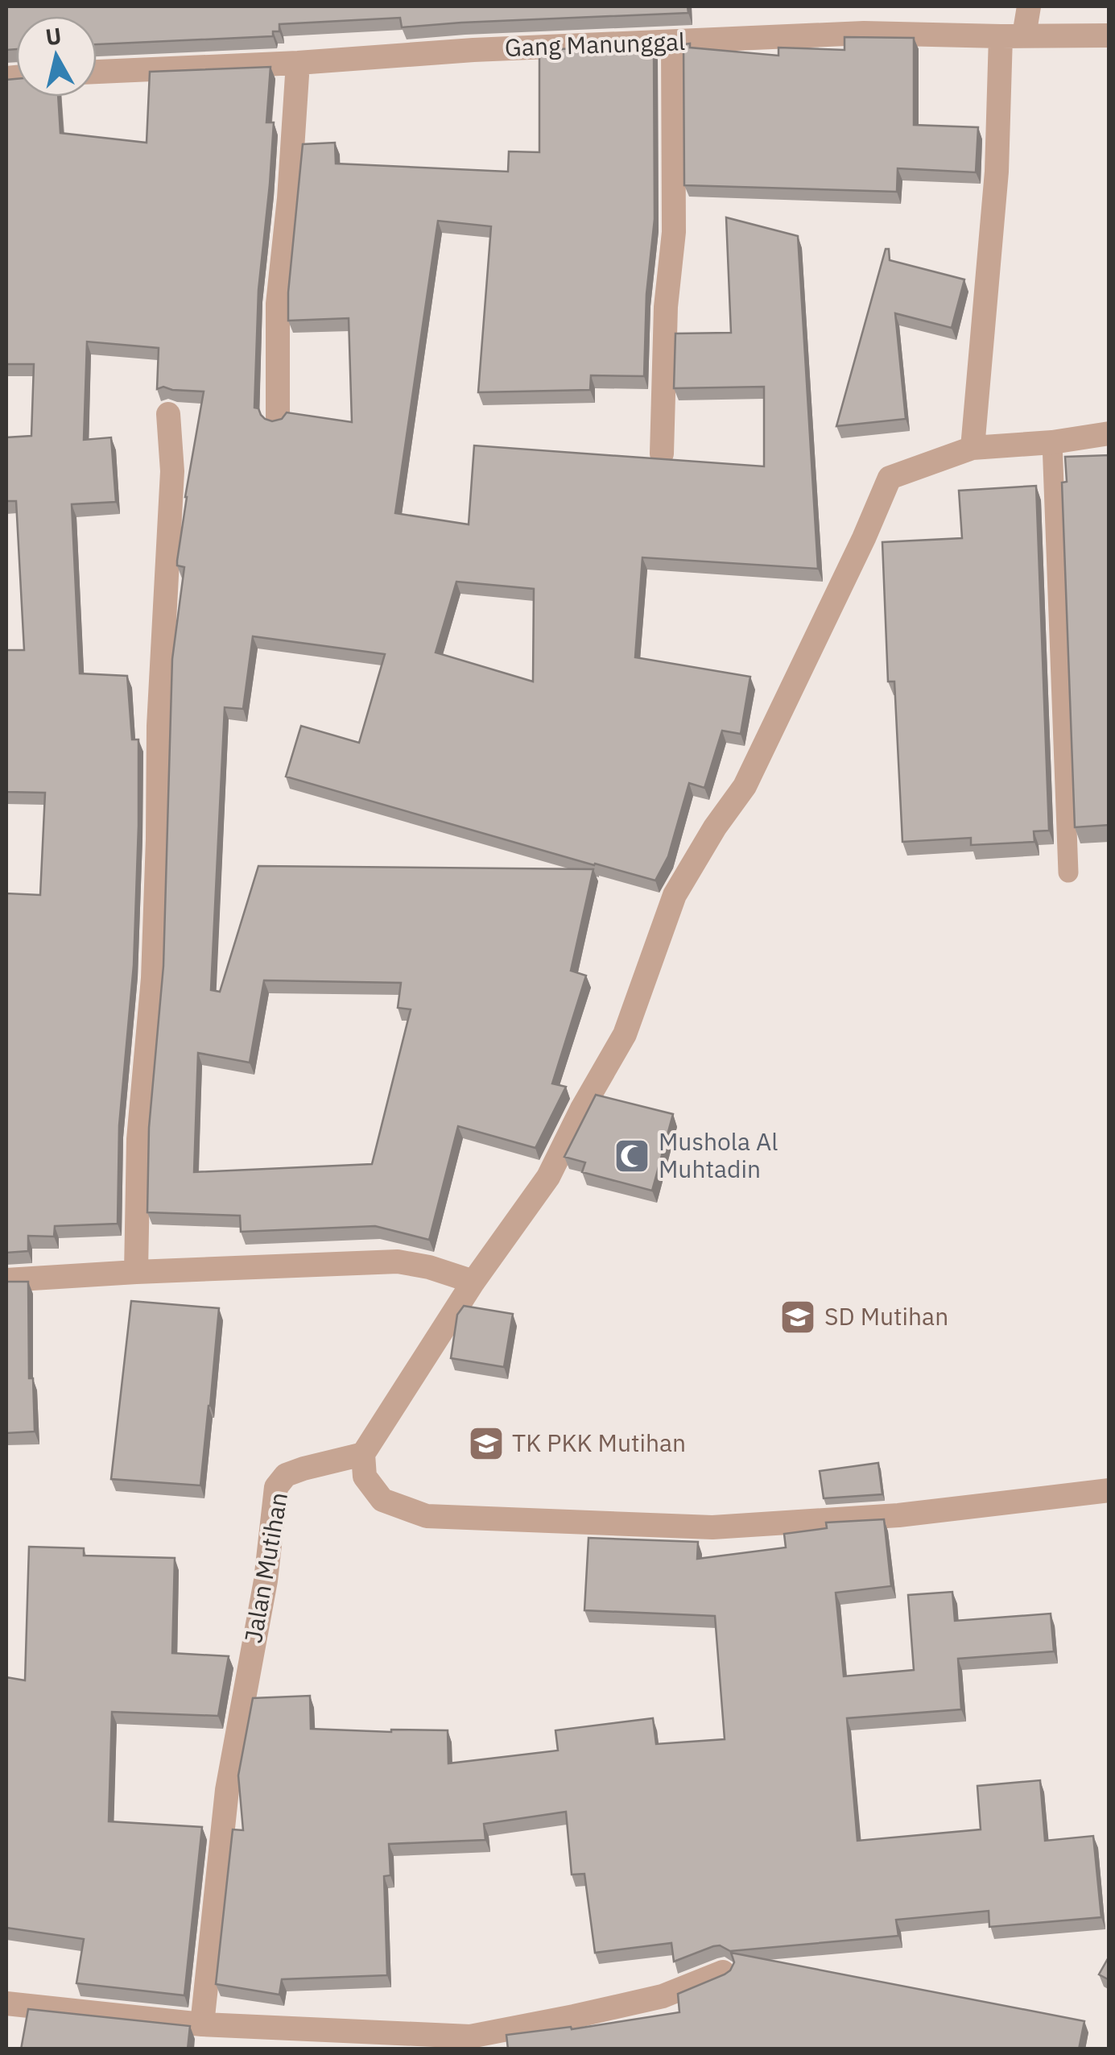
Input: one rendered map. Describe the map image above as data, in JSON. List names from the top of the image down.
{
  "streets": {
    "street": ["Gang Manunggal", "Jalan Mutihan"]
  },
  "places": {
    "mosque": ["Mushola Al Muhtadin"],
    "school or university": ["SD Mutihan", "TK PKK Mutihan"]
  },
  "north": "top"
}
